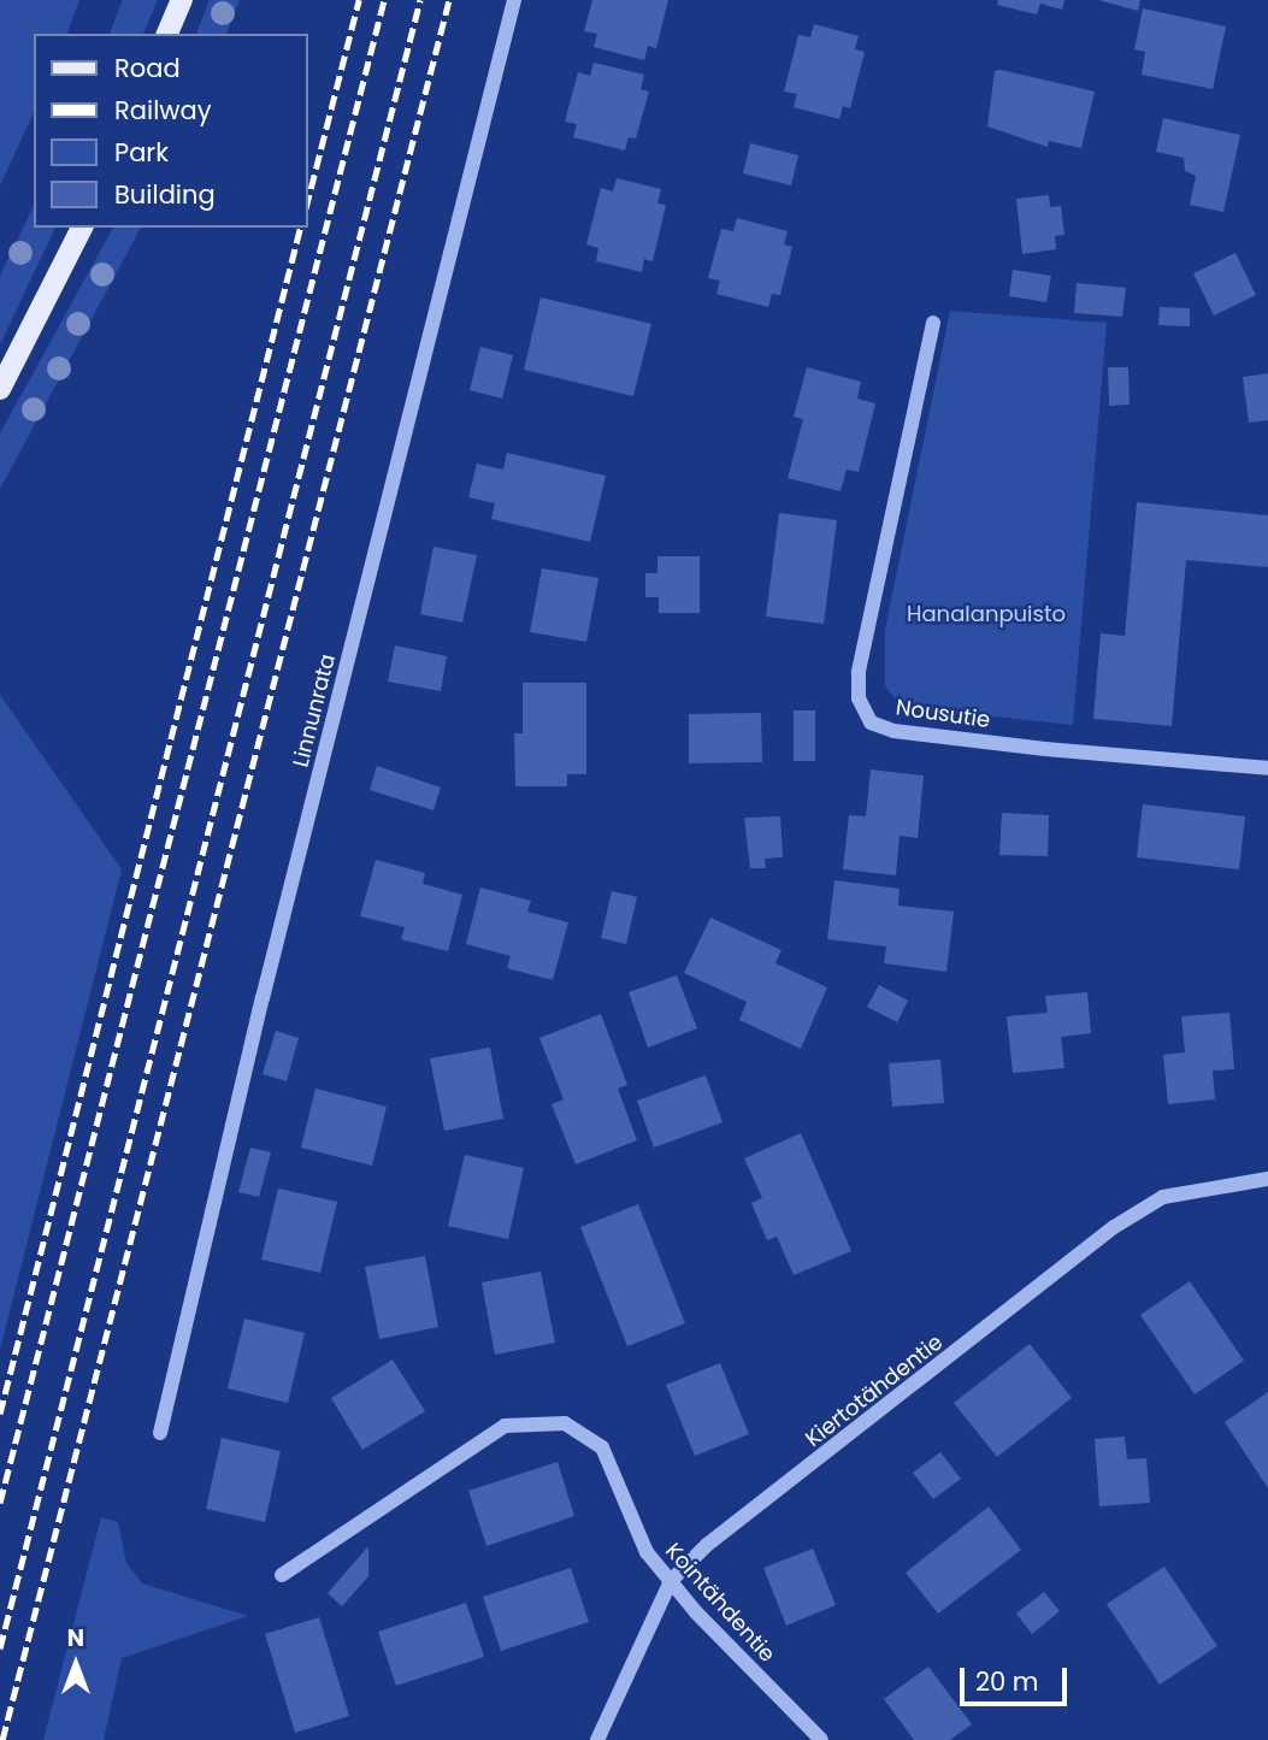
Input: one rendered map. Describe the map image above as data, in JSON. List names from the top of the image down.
{
  "streets": {
    "street": [
      "Linnunrata",
      "Nousutie",
      "Kiertotähdentie",
      "Kointähdentie"
    ]
  },
  "crossings": [
    ["Kiertotähdentie", "Kointähdentie"]
  ],
  "parks": ["Hanalanpuisto"],
  "legend": [
    "Road",
    "Railway",
    "Park",
    "Building"
  ],
  "scale_bar": "20 m",
  "north": "top"
}
